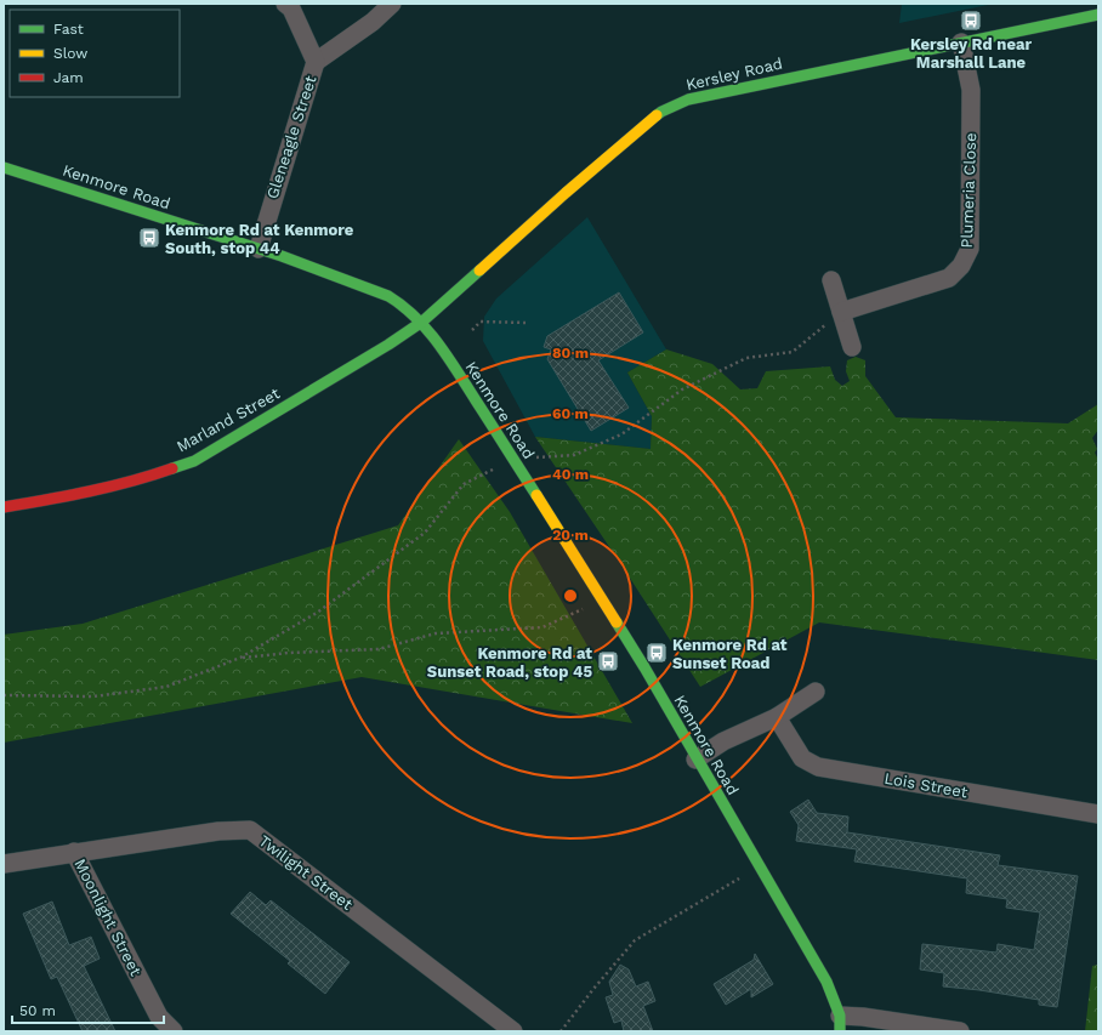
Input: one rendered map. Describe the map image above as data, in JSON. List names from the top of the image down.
{
  "streets": {
    "street": [
      "Kersley Road",
      "Gleneagle Street",
      "Kenmore Road",
      "Plumeria Close",
      "Marland Street",
      "Lois Street",
      "Twilight Street",
      "Moonlight Street"
    ]
  },
  "crossings": [
    ["Kersley Road", "Kenmore Road"],
    ["Kersley Road", "Plumeria Close"],
    ["Kersley Road", "Marland Street"],
    ["Gleneagle Street", "Kenmore Road"],
    ["Kenmore Road", "Marland Street"],
    ["Twilight Street", "Moonlight Street"]
  ],
  "places": {
    "bus stop": [
      "Kersley Rd near Marshall Lane",
      "Kenmore Rd at Kenmore South, stop 44",
      "Kenmore Rd at Sunset Road",
      "Kenmore Rd at Sunset Road, stop 45"
    ]
  },
  "legend": ["Fast", "Slow", "Jam"],
  "scale_bar": "50 m",
  "rings": [
    "80 m",
    "60 m",
    "40 m",
    "20 m"
  ]
}
